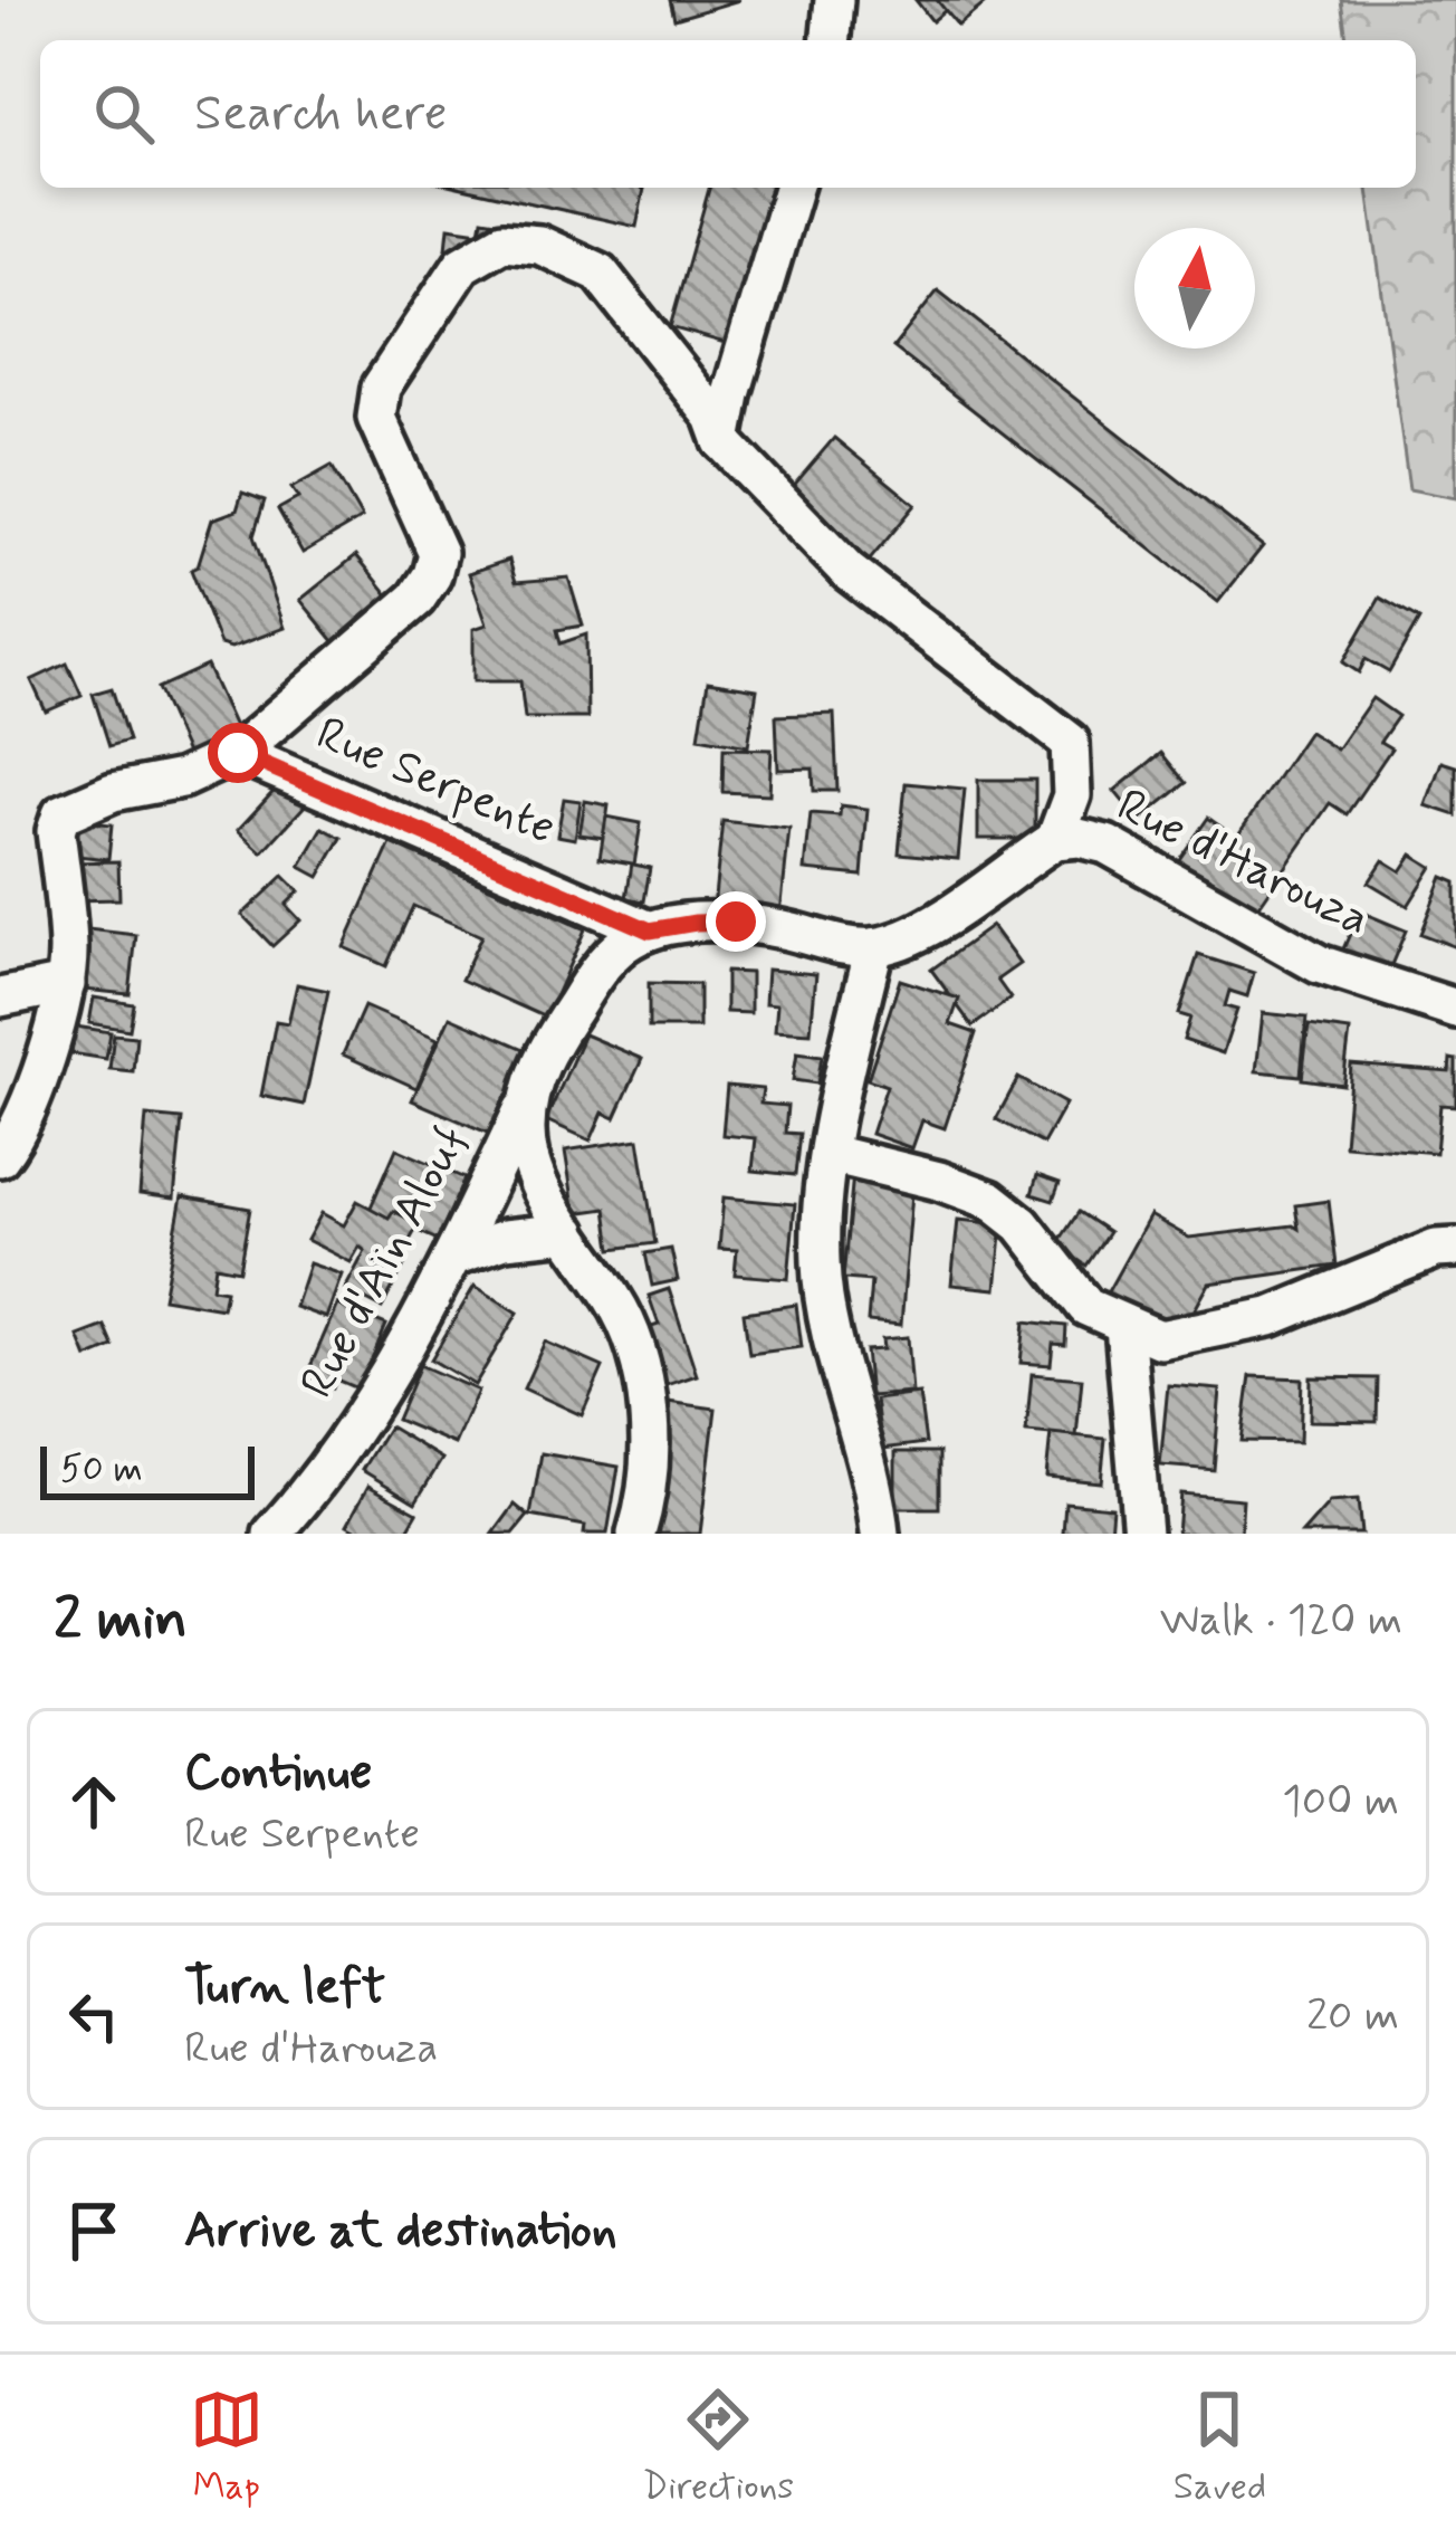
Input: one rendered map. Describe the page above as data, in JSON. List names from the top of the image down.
{
  "streets": {
    "street": ["Rue Serpente", "Rue d'Harouza", "Rue d'Aïn Alouf"]
  },
  "scale_bar": "50 m",
  "north": "top",
  "page": {
    "search": "Search here",
    "scale": "50 m",
    "heading": ["2 min", "Walk · 120 m"],
    "list": [
      ["Continue", "Rue Serpente", "100 m"],
      ["Turn left", "Rue d'Harouza", "20 m"],
      "Arrive at destination"
    ],
    "nav": ["Map", "Directions", "Saved"]
  }
}
